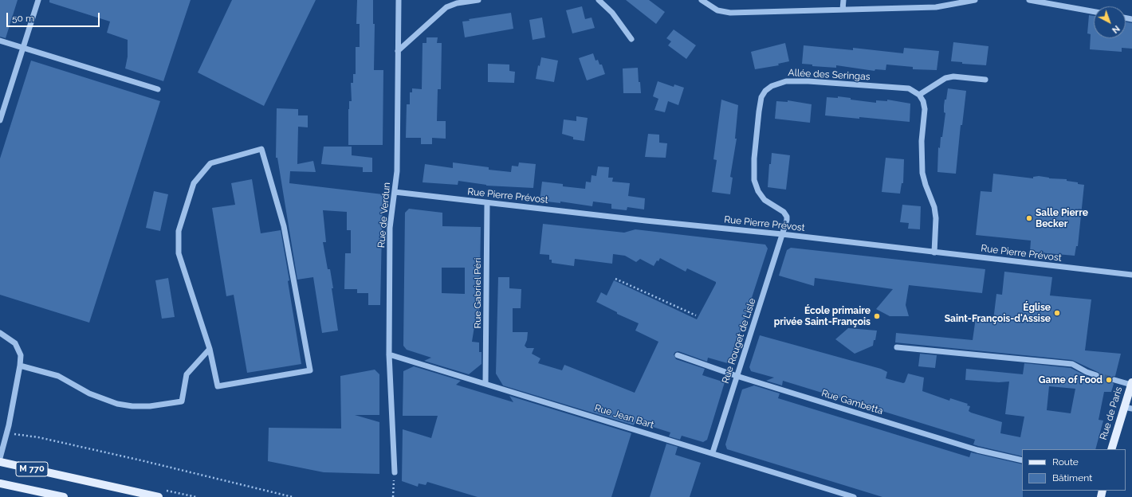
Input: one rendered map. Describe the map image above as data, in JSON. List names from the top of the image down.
{
  "streets": {
    "main road": ["Rue de Paris", "M 770"],
    "street": [
      "Allée des Seringas",
      "Rue Pierre Prévost",
      "Rue de Verdun",
      "Rue Gabriel Péri",
      "Rue Rouget de Lisle",
      "Rue Gambetta",
      "Rue Jean Bart"
    ]
  },
  "crossings": [
    ["Allée des Seringas", "Rue Pierre Prévost"],
    ["Allée des Seringas", "Rue Rouget de Lisle"],
    ["Rue Pierre Prévost", "Rue de Verdun"],
    ["Rue Pierre Prévost", "Rue Gabriel Péri"],
    ["Rue Pierre Prévost", "Rue Rouget de Lisle"],
    ["Rue de Verdun", "Rue Jean Bart"],
    ["Rue Gabriel Péri", "Rue Jean Bart"],
    ["Rue Rouget de Lisle", "Rue Gambetta"],
    ["Rue Rouget de Lisle", "Rue Jean Bart"]
  ],
  "places": [
    "Salle Pierre Becker",
    "Église Saint-François-d'Assise",
    "École primaire privée Saint-François",
    "Game of Food"
  ],
  "legend": ["Route", "Bâtiment"],
  "scale_bar": "50 m",
  "north": "bottom right"
}
